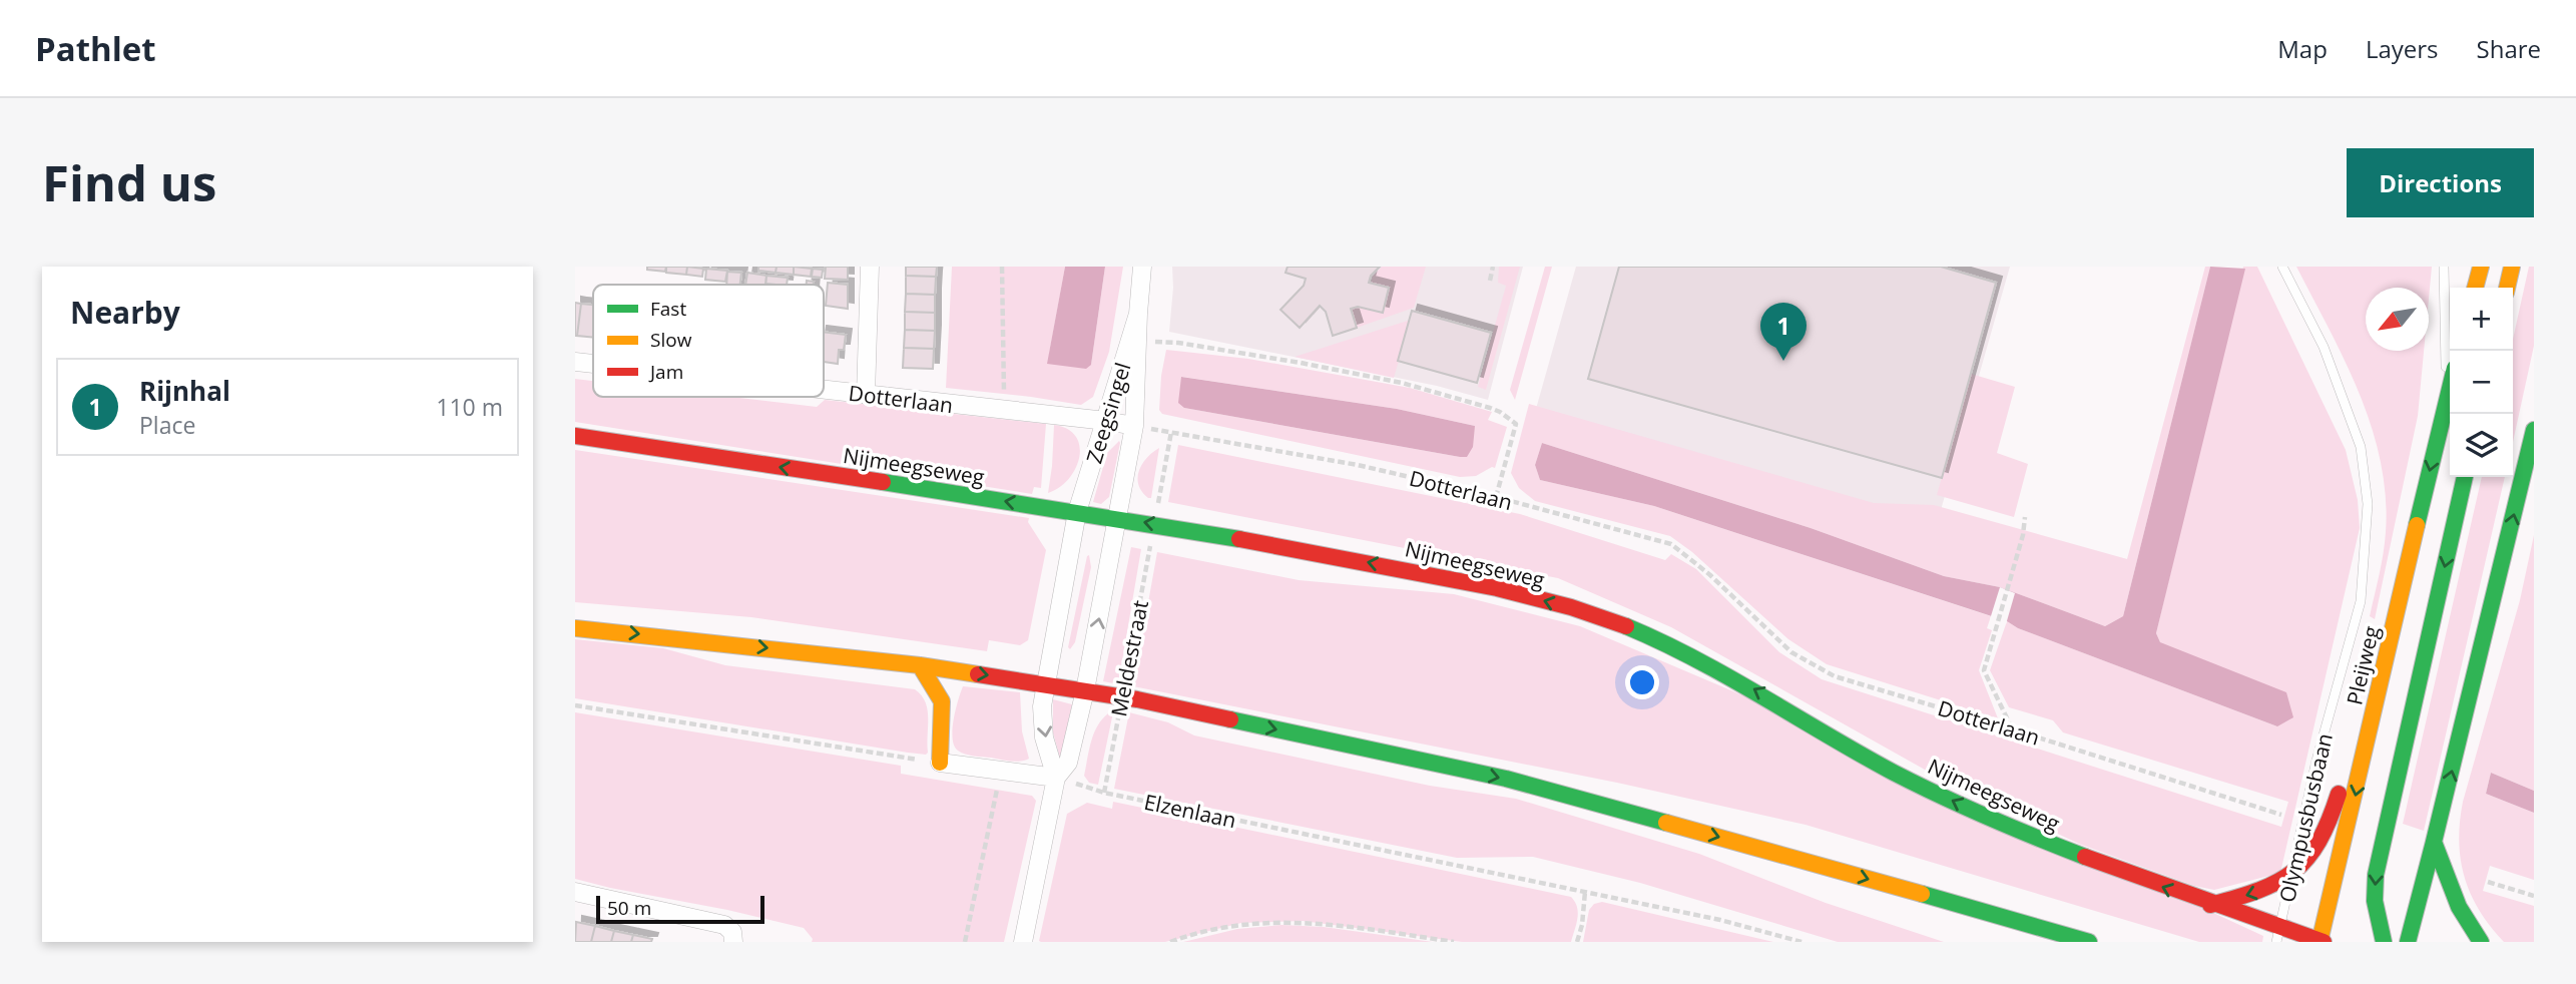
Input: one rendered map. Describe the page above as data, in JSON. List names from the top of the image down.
{
  "streets": {
    "main road": ["Nijmeegseweg", "Pleijweg"],
    "street": ["Dotterlaan", "Zeegsingel", "Meldestraat"],
    "lane": ["Olympusbusbaan"],
    "path": ["Elzenlaan"]
  },
  "crossings": [
    ["Dotterlaan", "Zeegsingel"],
    ["Zeegsingel", "Nijmeegseweg"],
    ["Zeegsingel", "Meldestraat"],
    ["Nijmeegseweg", "Meldestraat"],
    ["Nijmeegseweg", "Pleijweg"],
    ["Nijmeegseweg", "Olympusbusbaan"],
    ["Meldestraat", "Elzenlaan"]
  ],
  "one_way": ["Nijmeegseweg", "Pleijweg"],
  "legend": ["Fast", "Slow", "Jam"],
  "scale_bar": "50 m",
  "north": "bottom left",
  "page": {
    "header": "Pathlet",
    "nav": ["Map", "Layers", "Share"],
    "buttons": "Directions",
    "title": "Find us",
    "heading": "Nearby",
    "map_buttons": ["+", "−"],
    "pins": "1",
    "list": [
      {
        "mark": "1",
        "name": "Rijnhal",
        "note": "Place",
        "value": "110 m"
      }
    ],
    "scale": "50 m"
  }
}
